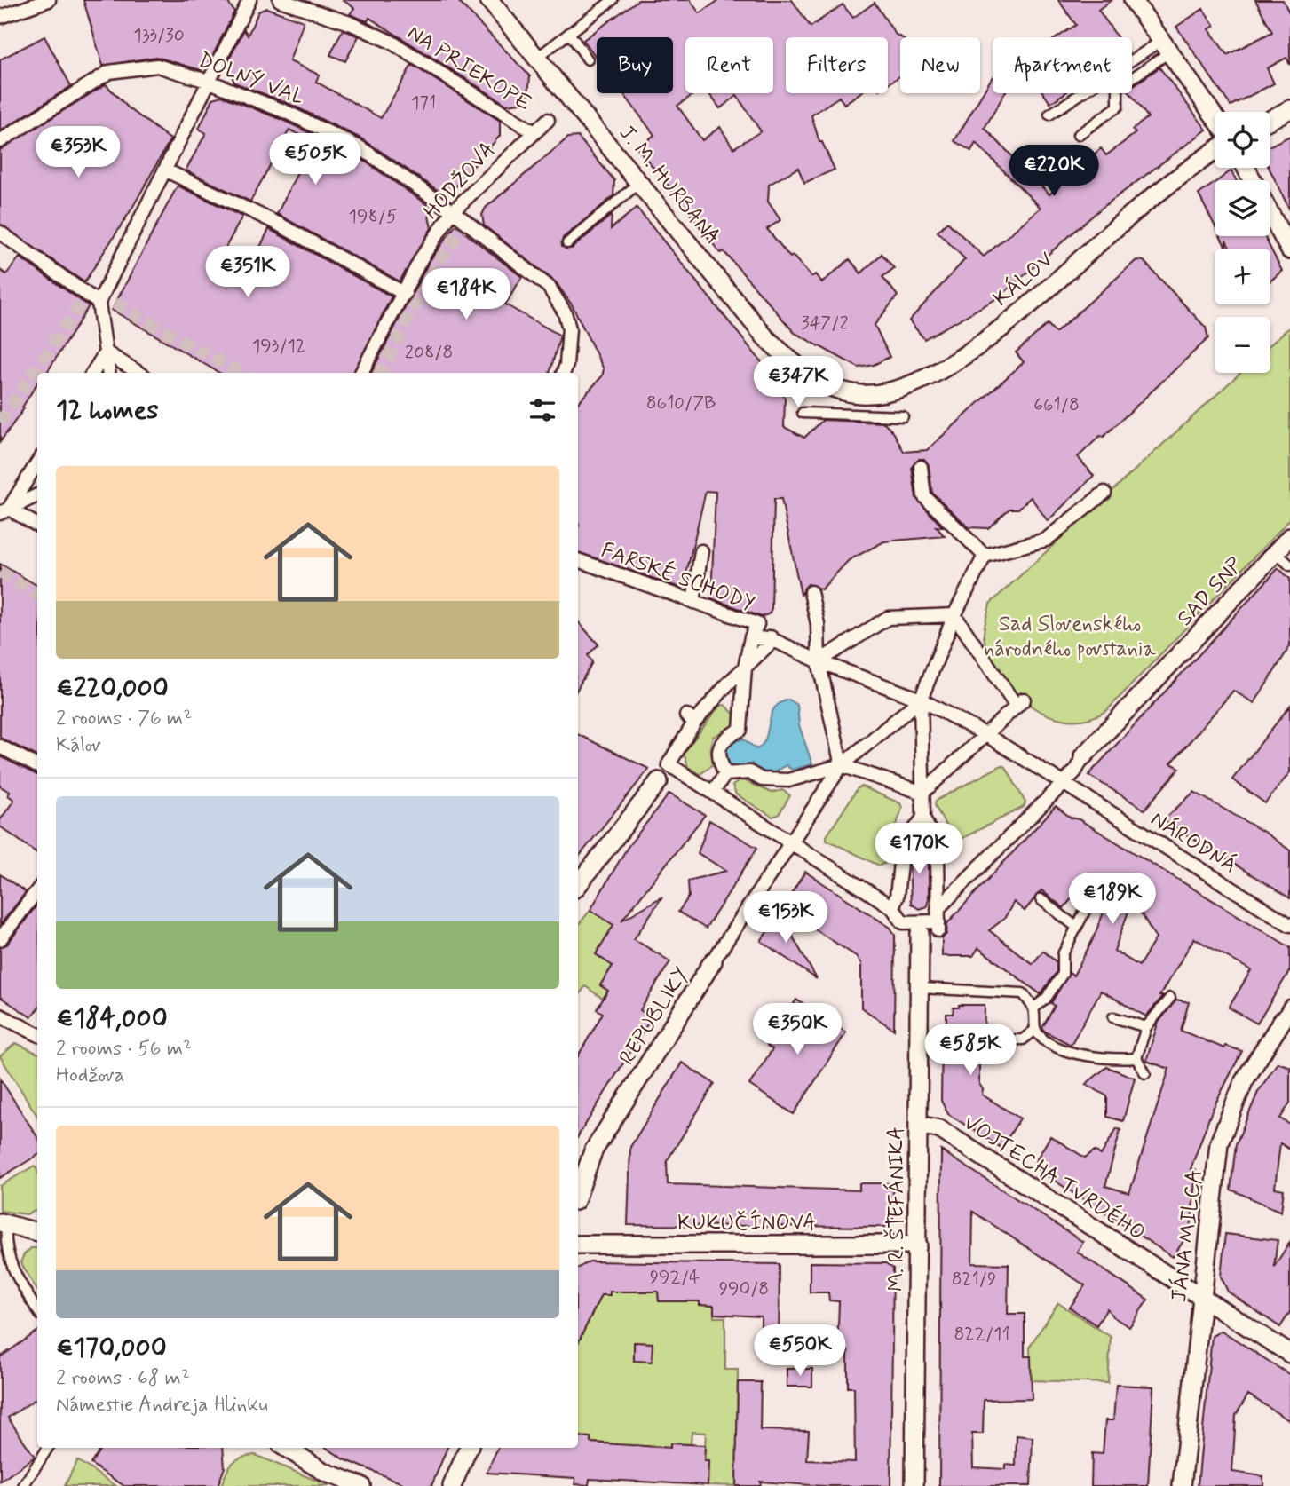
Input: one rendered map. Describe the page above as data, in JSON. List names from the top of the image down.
{
  "streets": {
    "street": [
      "NA PRIEKOPE",
      "DOLNÝ VAL",
      "HODŽOVA",
      "J. M. HURBANA",
      "KÁLOV",
      "FARSKÉ SCHODY",
      "SAD SNP",
      "NÁRODNÁ",
      "REPUBLIKY",
      "VOJTECHA TVRDÉHO",
      "M. R. ŠTEFÁNIKA",
      "KUKUČÍNOVA",
      "JÁNA MILCA"
    ]
  },
  "crossings": [
    ["NA PRIEKOPE", "HODŽOVA"],
    ["DOLNÝ VAL", "HODŽOVA"],
    ["J. M. HURBANA", "KÁLOV"],
    ["VOJTECHA TVRDÉHO", "M. R. ŠTEFÁNIKA"],
    ["VOJTECHA TVRDÉHO", "JÁNA MILCA"],
    ["M. R. ŠTEFÁNIKA", "KUKUČÍNOVA"]
  ],
  "parks": ["Sad Slovenského národného povstania"],
  "house_numbers": [
    "133/30",
    "171",
    "198/5",
    "347/2",
    "193/12",
    "208/8",
    "8610/7B",
    "661/8",
    "992/4",
    "821/9",
    "990/8",
    "822/11"
  ],
  "page": {
    "chip": [
      "Buy",
      "Rent",
      "Filters",
      "New",
      "Apartment"
    ],
    "map_buttons": ["+", "−"],
    "price": [
      "€353K",
      "€505K",
      "€220K",
      "€351K",
      "€184K",
      "€347K",
      "€170K",
      "€189K",
      "€153K",
      "€350K",
      "€585K",
      "€550K"
    ],
    "heading": "12 homes",
    "list": [
      {
        "name": "€220,000",
        "note": "2 rooms · 76 m² · Kálov"
      },
      {
        "name": "€184,000",
        "note": "2 rooms · 56 m² · Hodžova"
      },
      {
        "name": "€170,000",
        "note": "2 rooms · 68 m² · Námestie Andreja Hlinku"
      }
    ]
  }
}
